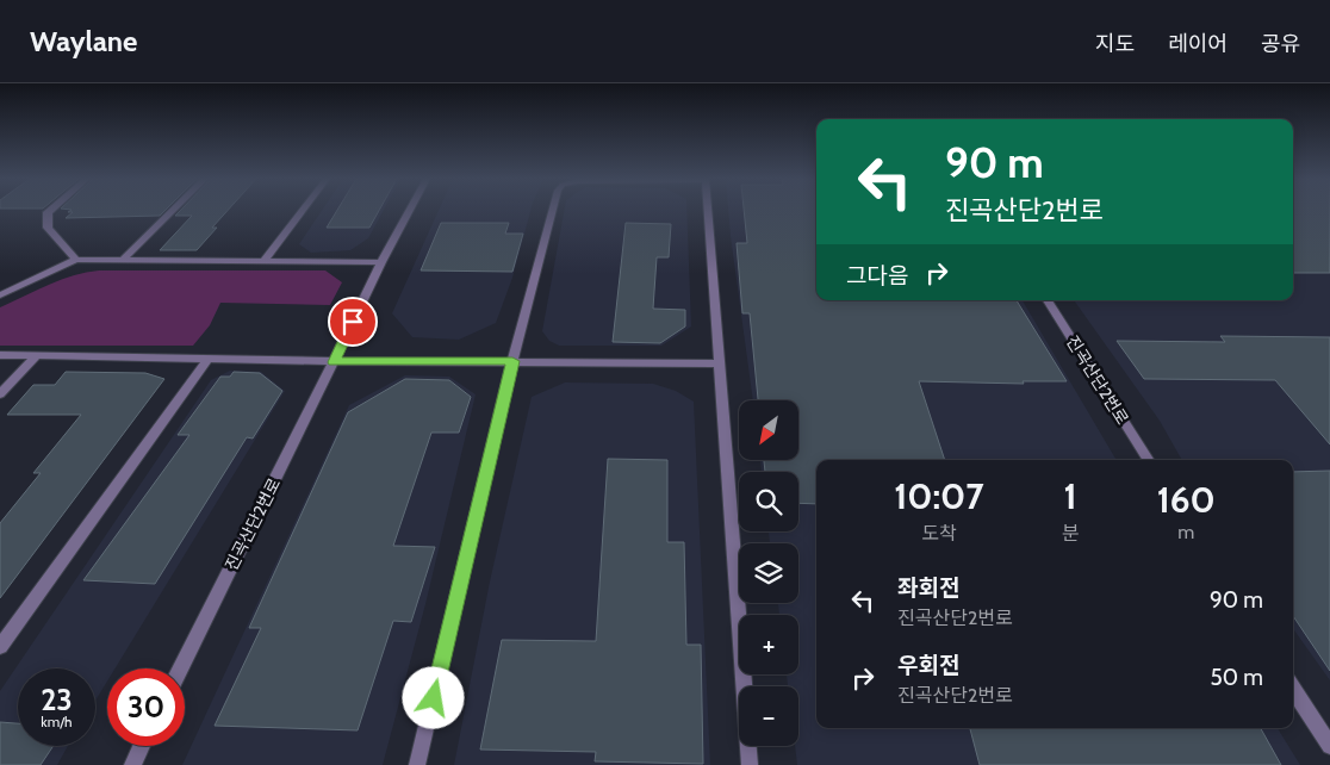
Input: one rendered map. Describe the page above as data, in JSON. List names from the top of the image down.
{
  "streets": {
    "street": ["진곡산단2번로"]
  },
  "north": "bottom left",
  "page": {
    "header": "Waylane",
    "nav": ["지도", "레이어", "공유"],
    "turn": ["90 m", "진곡산단2번로"],
    "then": "그다음",
    "map_buttons": ["+", "−"],
    "eta": [
      "10:07",
      "도착",
      "1",
      "분",
      "160",
      "m"
    ],
    "list": [
      {
        "name": "좌회전",
        "note": "진곡산단2번로",
        "value": "90 m"
      },
      {
        "name": "우회전",
        "note": "진곡산단2번로",
        "value": "50 m"
      }
    ],
    "speed": "23 km/h",
    "limit": "30"
  }
}
